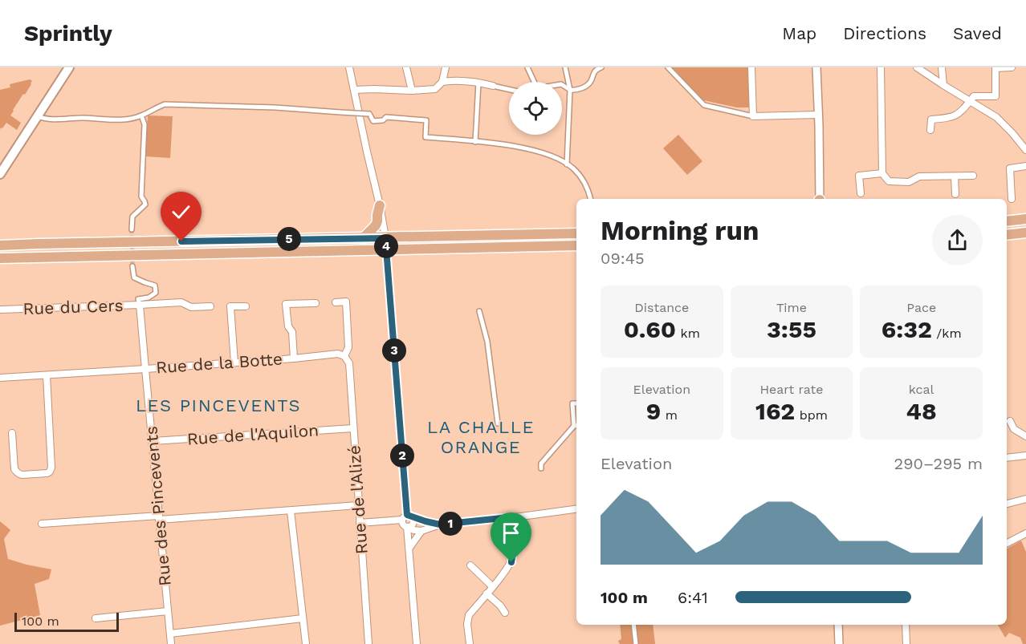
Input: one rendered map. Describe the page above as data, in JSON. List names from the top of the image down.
{
  "streets": {
    "street": [
      "Rue du Cers",
      "Rue de la Botte",
      "Rue de l'Aquilon",
      "Rue de l'Alizé",
      "Rue des Pincevents"
    ]
  },
  "crossings": [
    ["Rue du Cers", "Rue de la Botte"],
    ["Rue du Cers", "Rue des Pincevents"],
    ["Rue de la Botte", "Rue de l'Alizé"],
    ["Rue de la Botte", "Rue des Pincevents"],
    ["Rue de l'Aquilon", "Rue de l'Alizé"],
    ["Rue de l'Aquilon", "Rue des Pincevents"]
  ],
  "districts": ["LES PINCEVENTS", "LA CHALLE ORANGE"],
  "scale_bar": "100 m",
  "page": {
    "header": "Sprintly",
    "nav": ["Map", "Directions", "Saved"],
    "heading": ["Morning run", "09:45"],
    "pins": [
      "5",
      "4",
      "3",
      "2",
      "1"
    ],
    "stats": [
      ["Distance", "0.60 km"],
      ["Time", "3:55"],
      ["Pace", "6:32 /km"],
      ["Elevation", "9 m"],
      ["Heart rate", "162 bpm"],
      ["kcal", "48"]
    ],
    "chart": ["Elevation", "290–295 m"],
    "list": [
      {
        "name": "100 m",
        "note": "6:41"
      }
    ],
    "scale": "100 m"
  }
}
